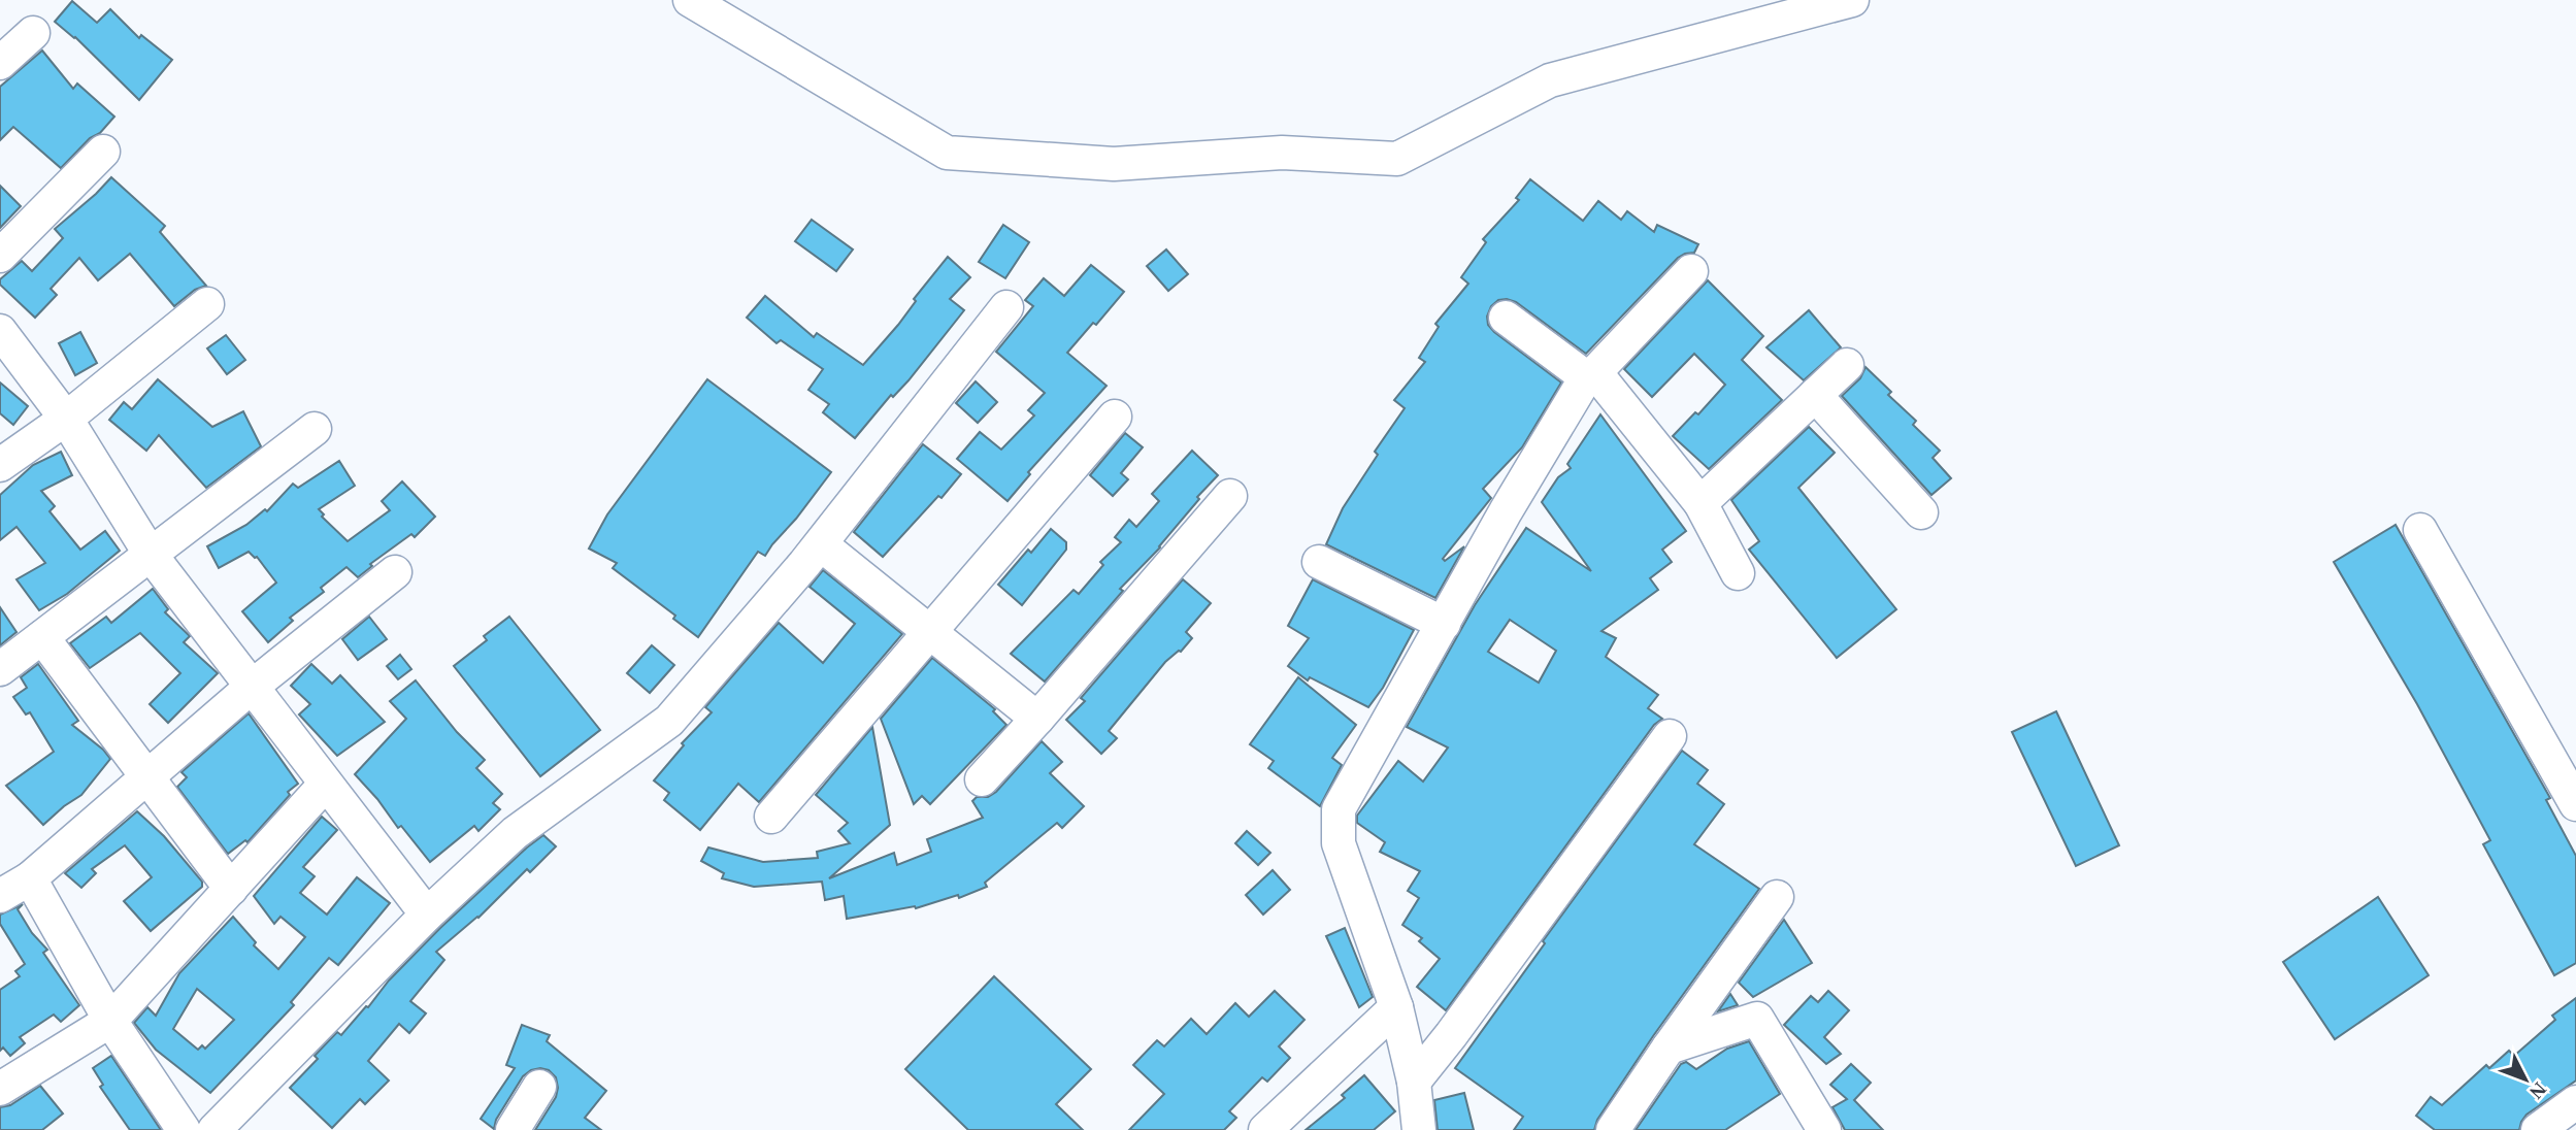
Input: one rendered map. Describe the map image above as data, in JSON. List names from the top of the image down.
{
  "north": "bottom right"
}
